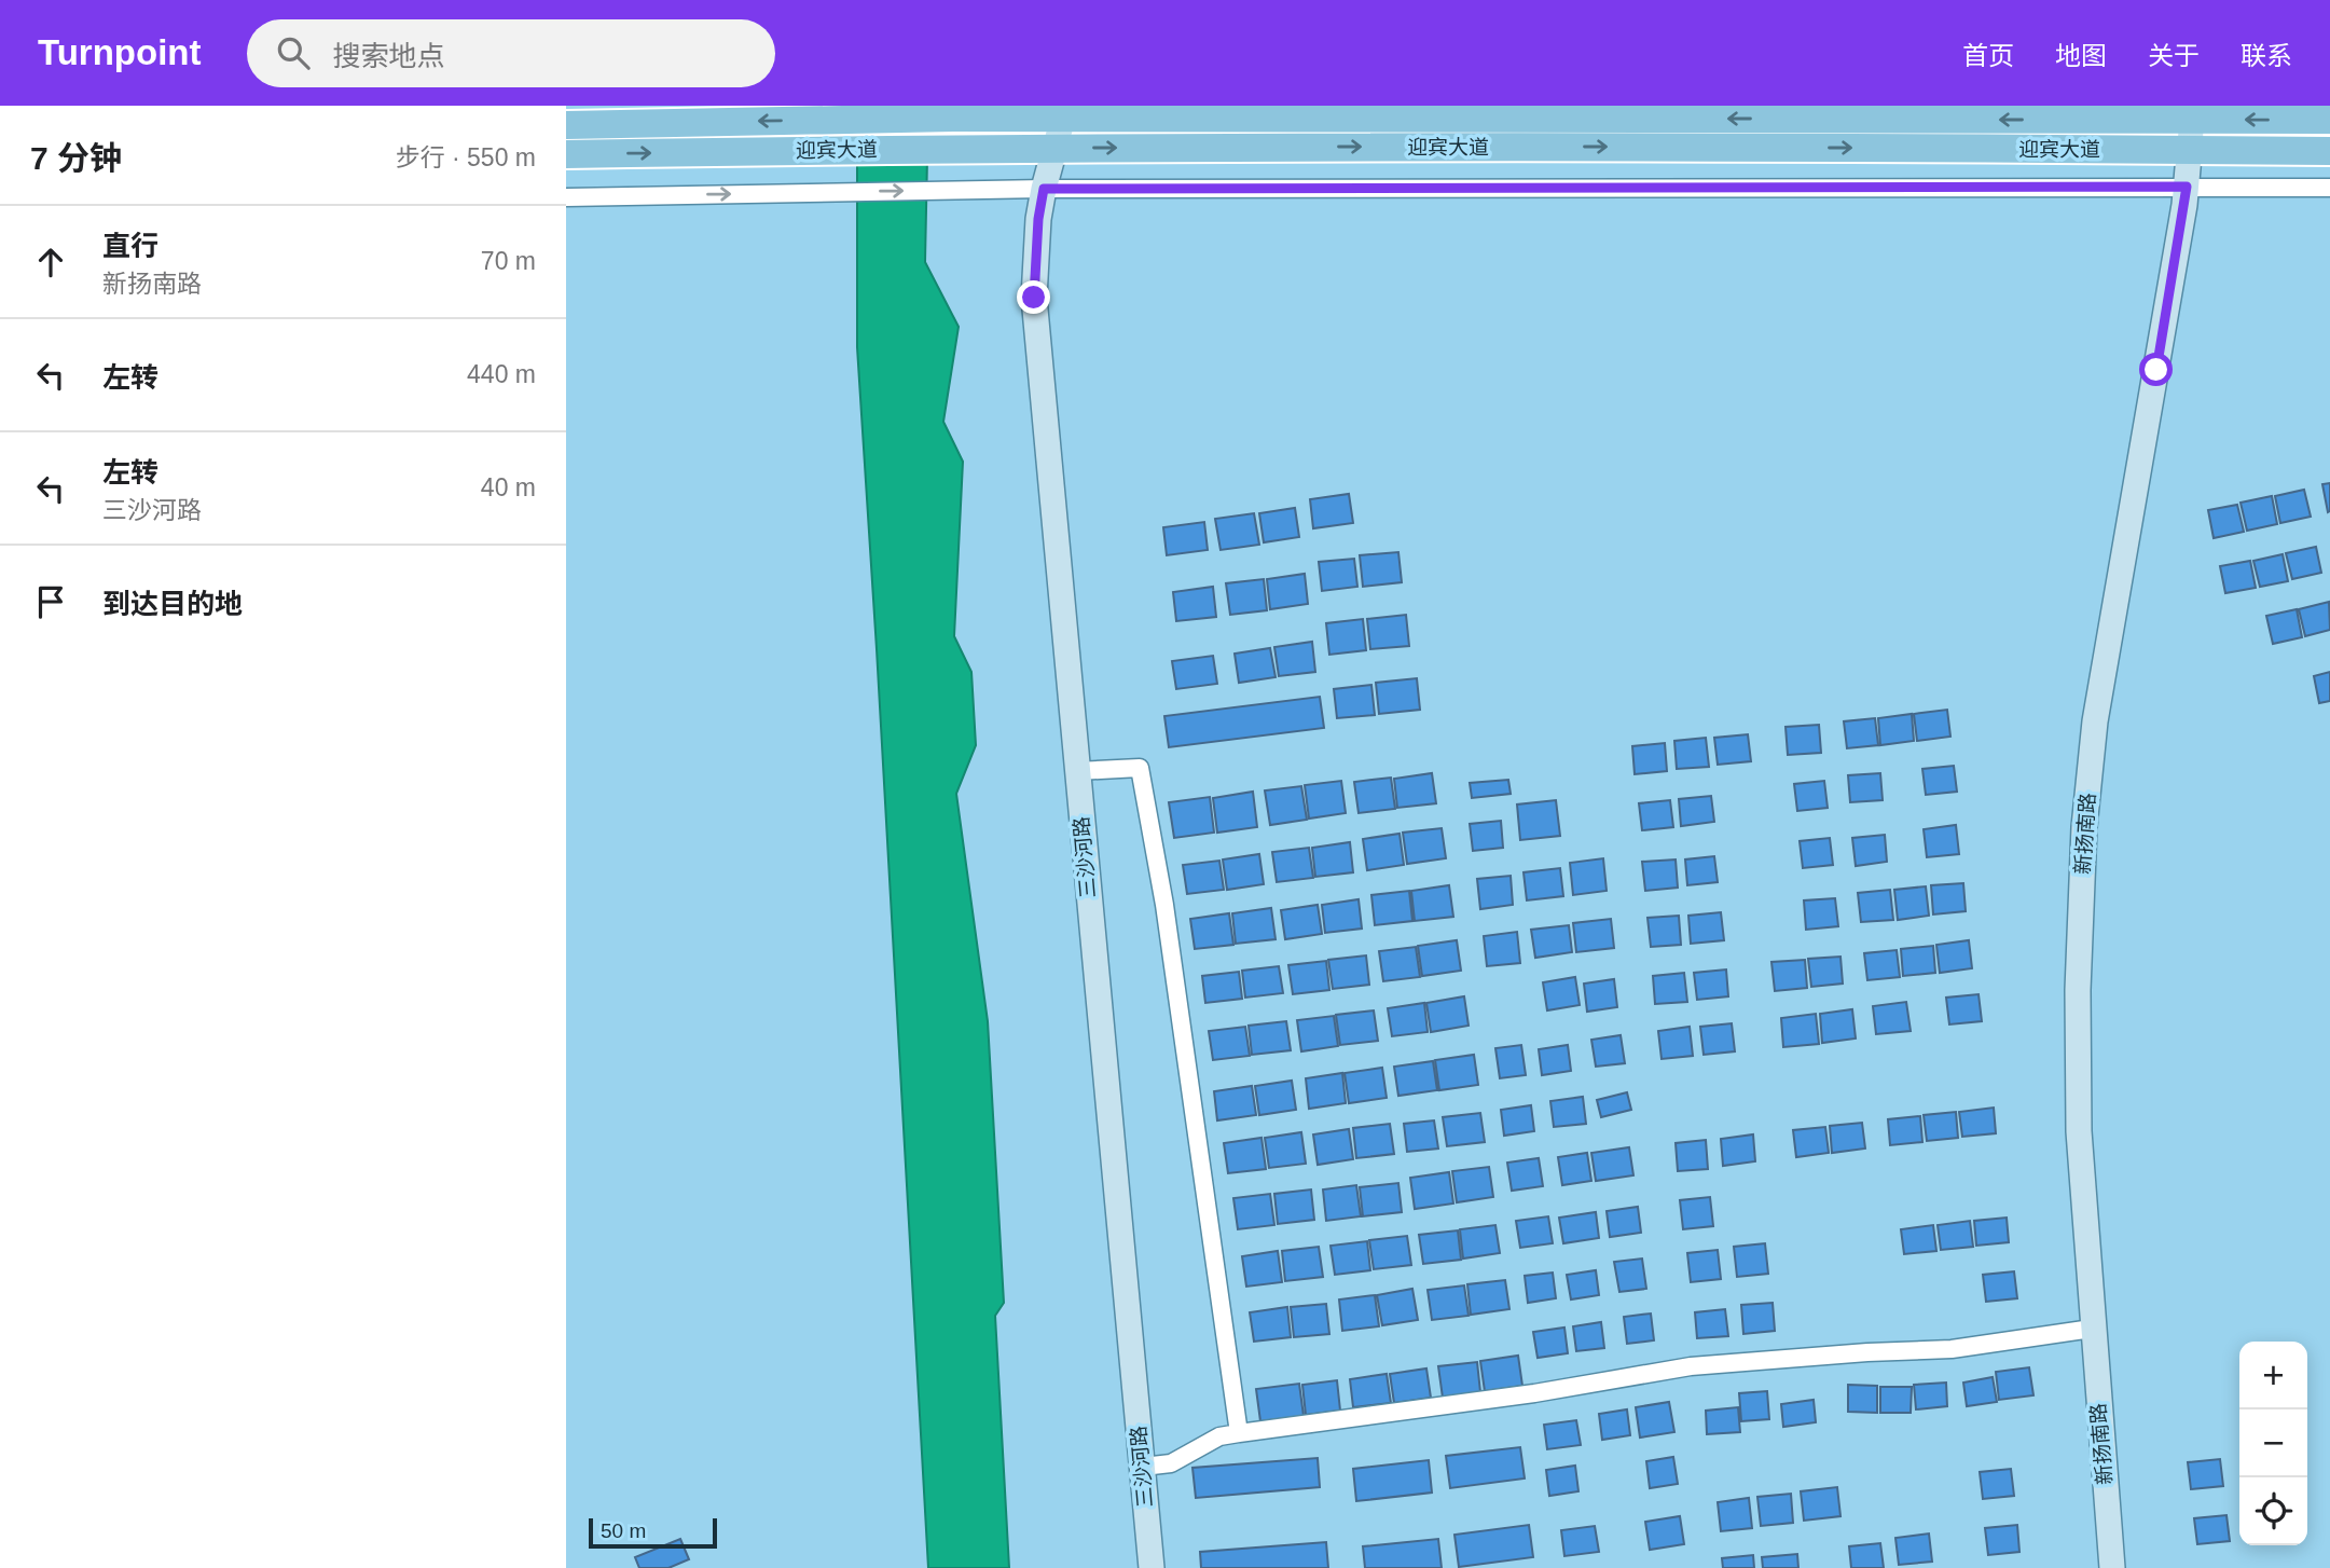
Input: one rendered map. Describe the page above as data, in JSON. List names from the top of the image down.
{
  "streets": {
    "main road": ["迎宾大道"],
    "street": ["新扬南路", "三沙河路"]
  },
  "crossings": [
    ["迎宾大道", "新扬南路"],
    ["迎宾大道", "三沙河路"]
  ],
  "scale_bar": "50 m",
  "page": {
    "header": "Turnpoint",
    "search": "搜索地点",
    "nav": [
      "首页",
      "地图",
      "关于",
      "联系"
    ],
    "heading": ["7 分钟", "步行 · 550 m"],
    "list": [
      ["直行", "新扬南路", "70 m"],
      ["左转", "440 m"],
      ["左转", "三沙河路", "40 m"],
      "到达目的地"
    ],
    "map_buttons": ["+", "−"],
    "scale": "50 m"
  }
}
